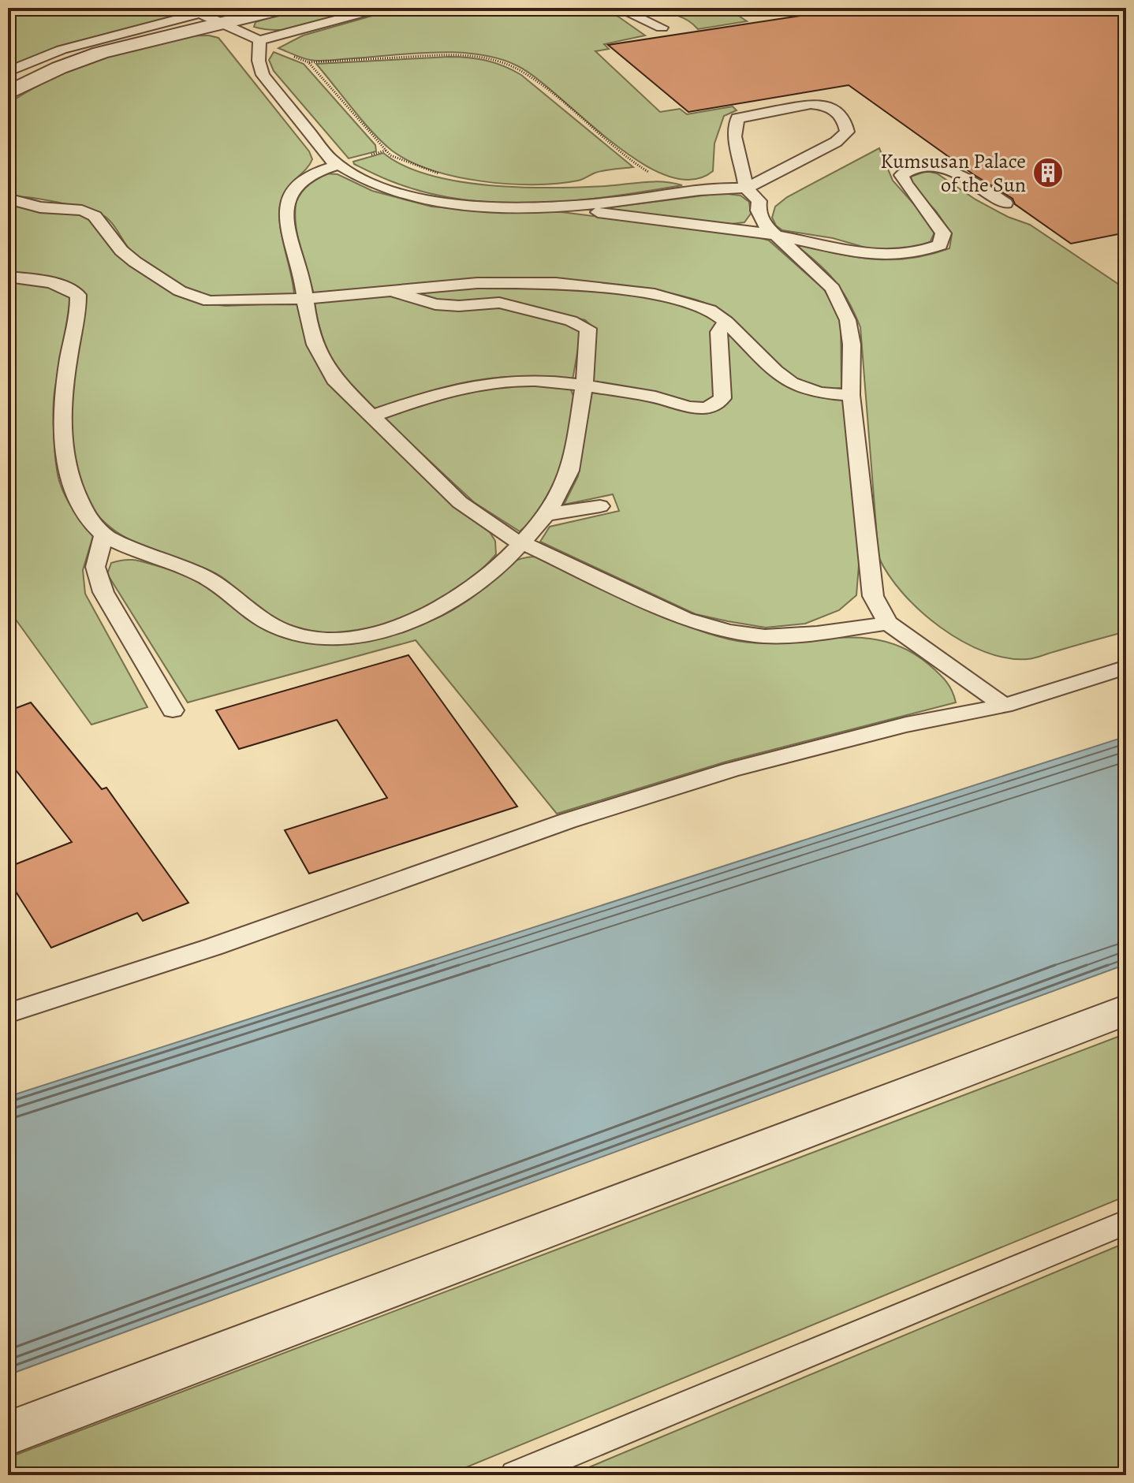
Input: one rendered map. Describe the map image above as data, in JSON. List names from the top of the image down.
{
  "places": {
    "building": ["Kumsusan Palace of the Sun"]
  }
}
